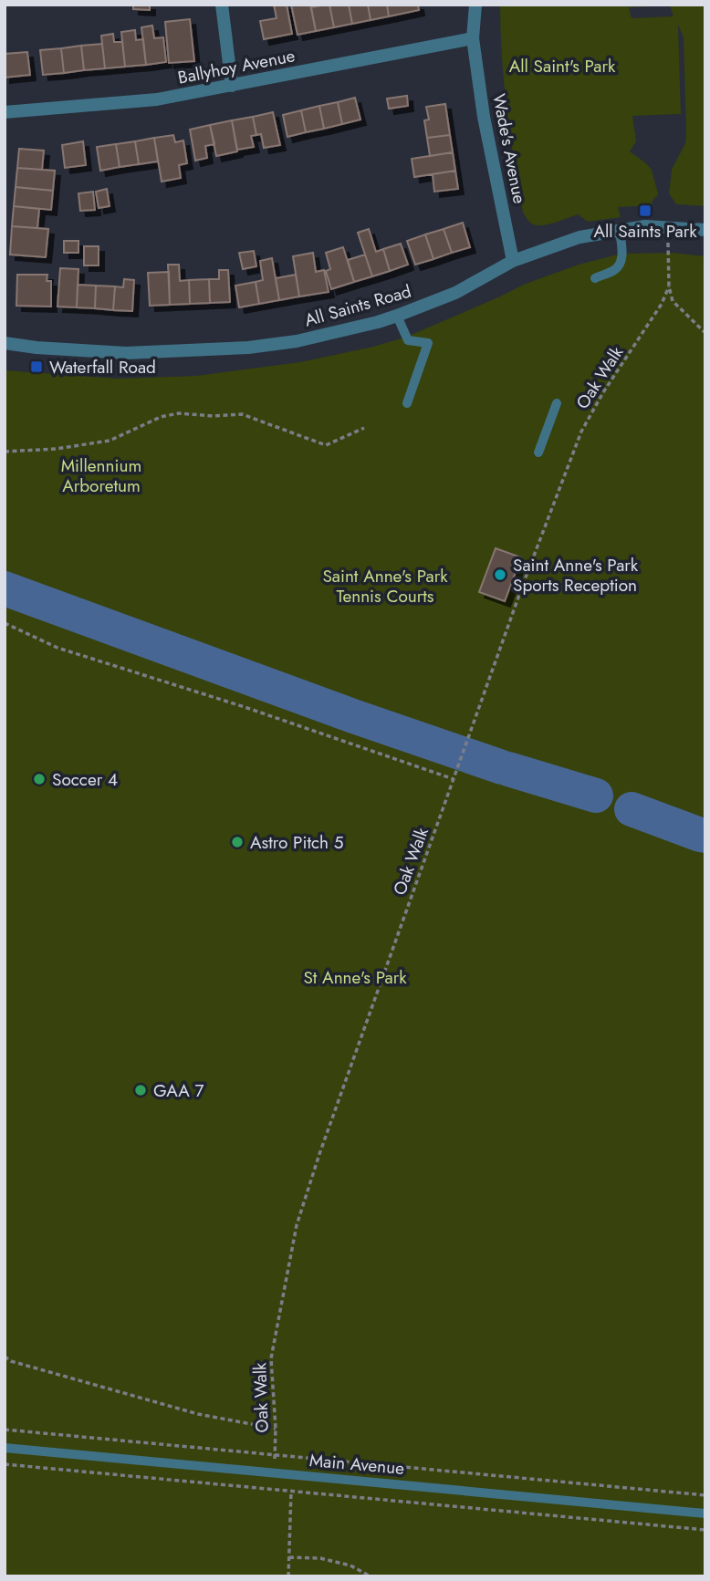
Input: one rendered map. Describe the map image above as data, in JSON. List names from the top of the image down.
{
  "streets": {
    "street": ["Ballyhoy Avenue", "Wade's Avenue", "All Saints Road"],
    "lane": ["Main Avenue"],
    "path": ["Oak Walk"]
  },
  "crossings": [
    ["Ballyhoy Avenue", "Wade's Avenue"],
    ["Wade's Avenue", "All Saints Road"],
    ["Oak Walk", "Main Avenue"]
  ],
  "parks": [
    "All Saint's Park",
    "Millennium Arboretum",
    "Saint Anne's Park Tennis Courts",
    "St Anne's Park"
  ],
  "places": {
    "transit": ["All Saints Park", "Waterfall Road"],
    "other": [
      "Saint Anne's Park Sports Reception",
      "Soccer 4",
      "Astro Pitch 5",
      "GAA 7"
    ]
  }
}
